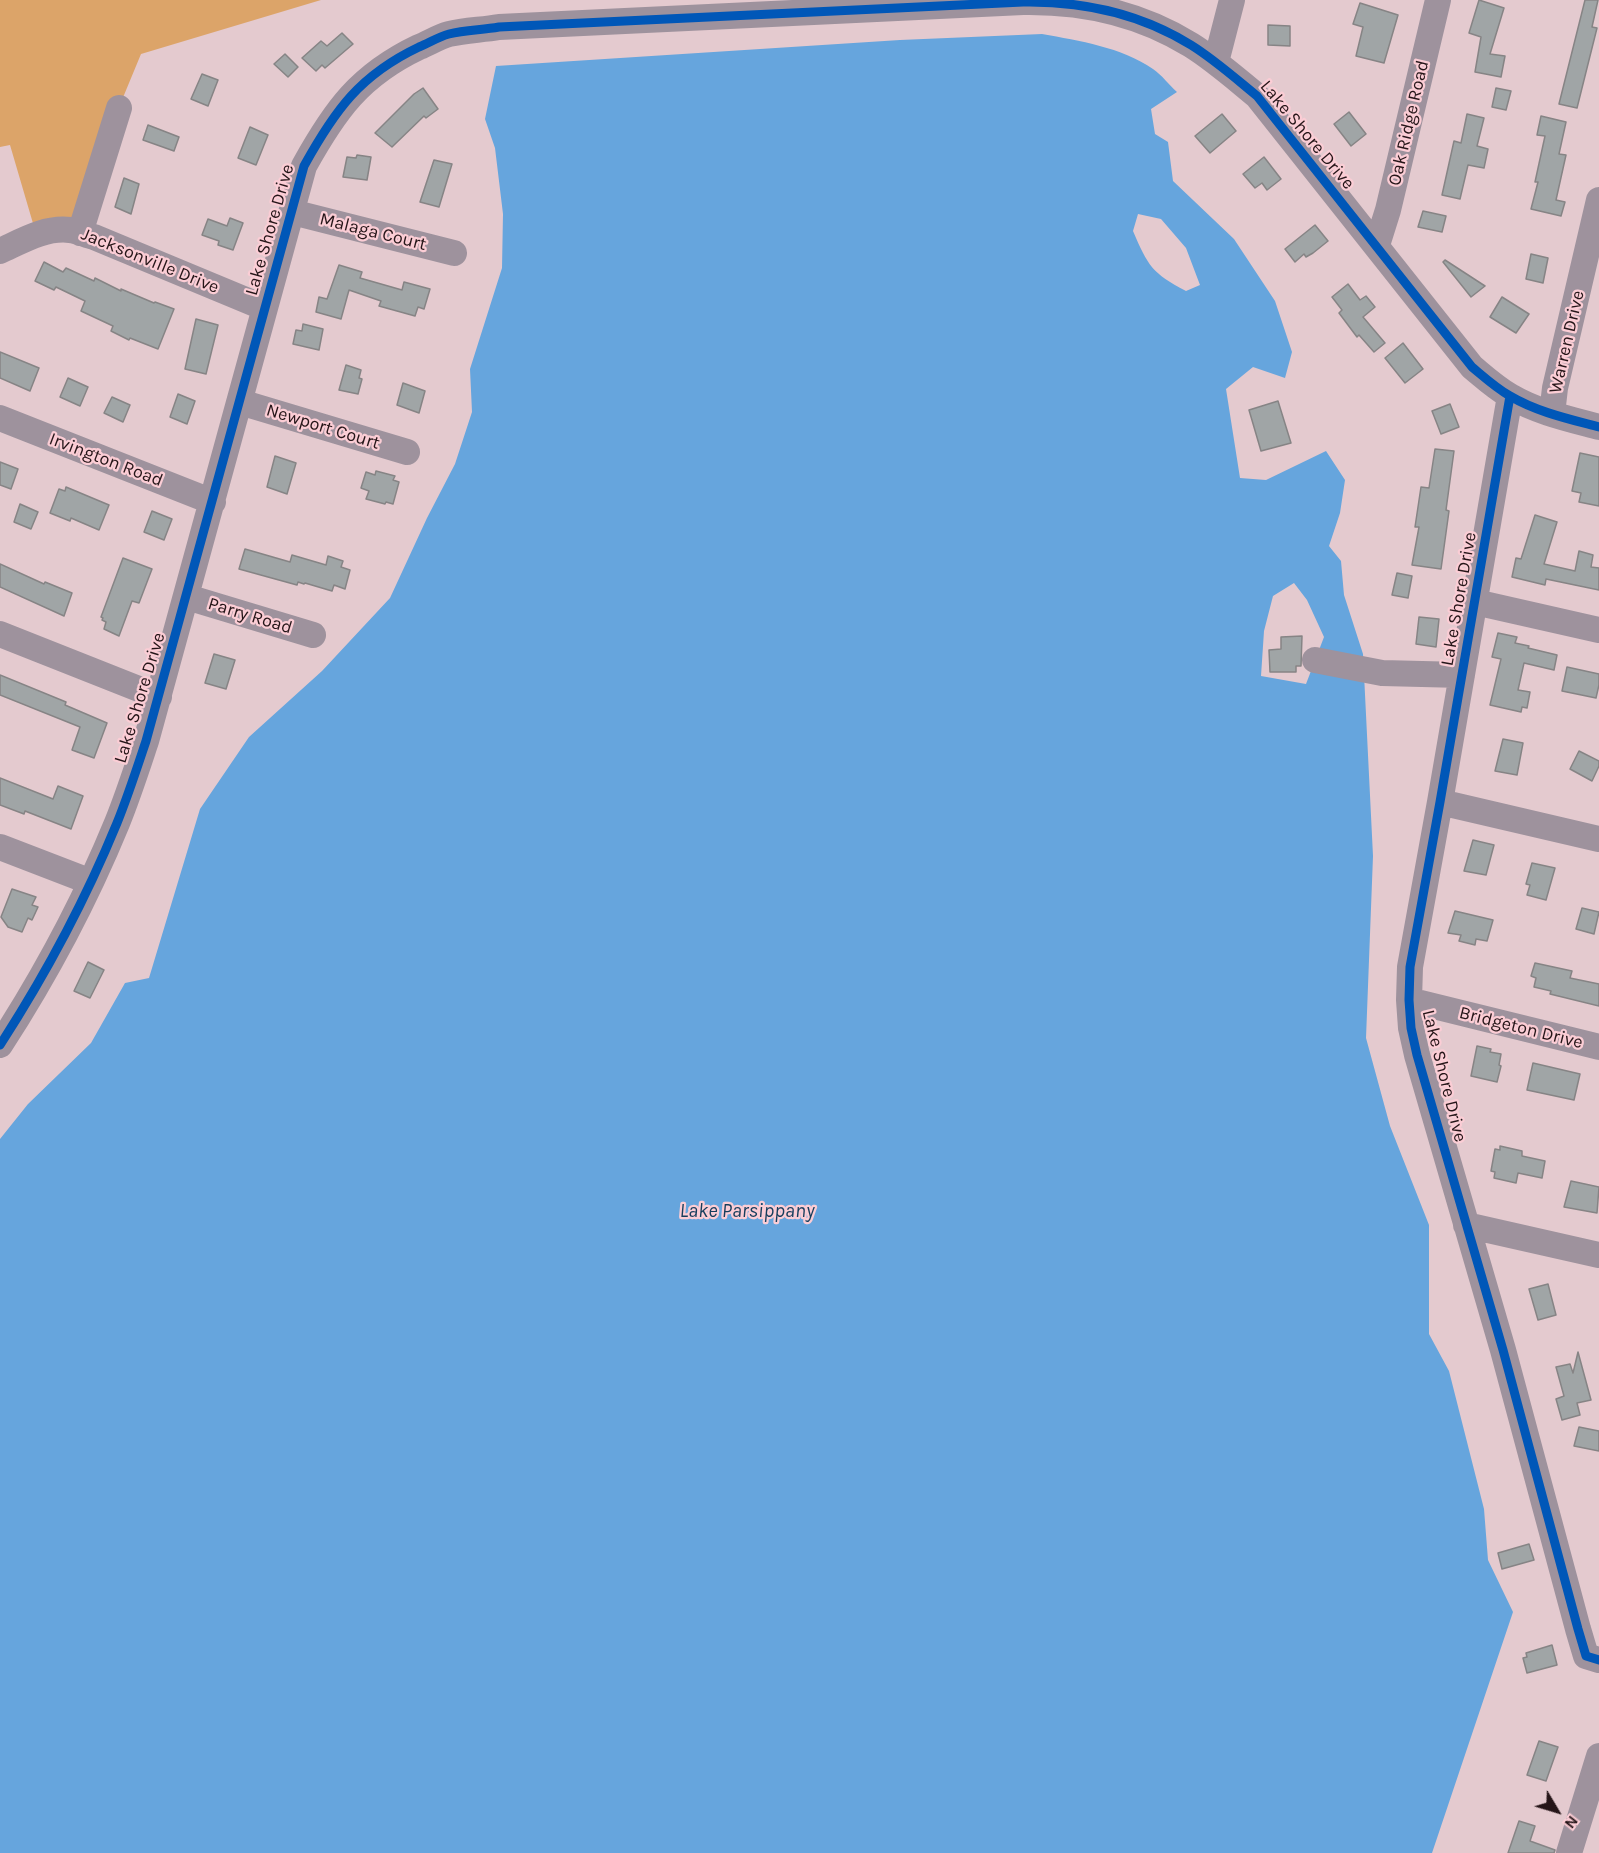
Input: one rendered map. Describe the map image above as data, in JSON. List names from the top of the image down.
{
  "streets": {
    "street": [
      "Oak Ridge Road",
      "Lake Shore Drive",
      "Malaga Court",
      "Jacksonville Drive",
      "Warren Drive",
      "Newport Court",
      "Irvington Road",
      "Parry Road",
      "Bridgeton Drive"
    ]
  },
  "crossings": [
    ["Oak Ridge Road", "Lake Shore Drive"],
    ["Lake Shore Drive", "Malaga Court"],
    ["Lake Shore Drive", "Jacksonville Drive"],
    ["Lake Shore Drive", "Newport Court"],
    ["Lake Shore Drive", "Irvington Road"],
    ["Lake Shore Drive", "Parry Road"],
    ["Lake Shore Drive", "Bridgeton Drive"]
  ],
  "water": ["Lake Parsippany"],
  "north": "bottom right"
}
